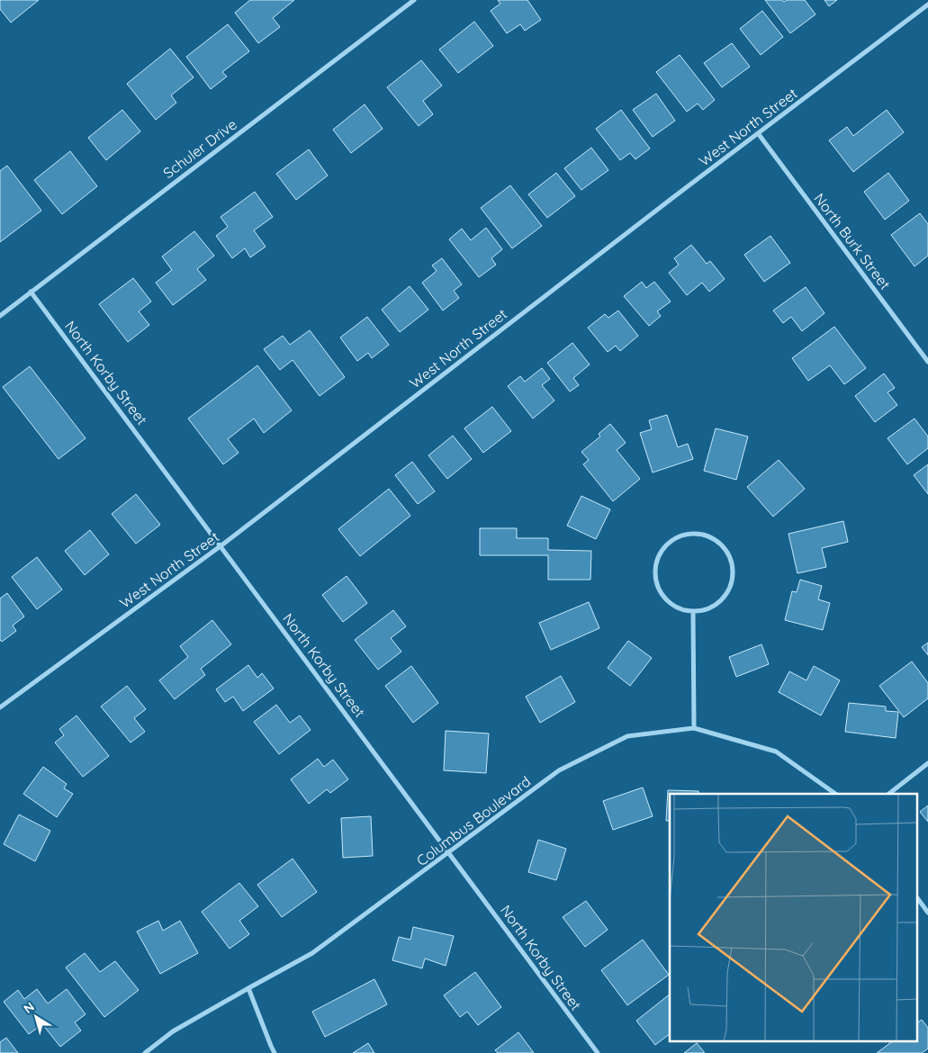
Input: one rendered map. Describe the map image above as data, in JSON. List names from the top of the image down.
{
  "streets": {
    "street": [
      "West North Street",
      "Schuler Drive",
      "North Burk Street",
      "North Korby Street",
      "Columbus Boulevard"
    ]
  },
  "crossings": [
    ["West North Street", "North Burk Street"],
    ["West North Street", "North Korby Street"],
    ["Schuler Drive", "North Korby Street"],
    ["North Korby Street", "Columbus Boulevard"]
  ],
  "north": "top left"
}
